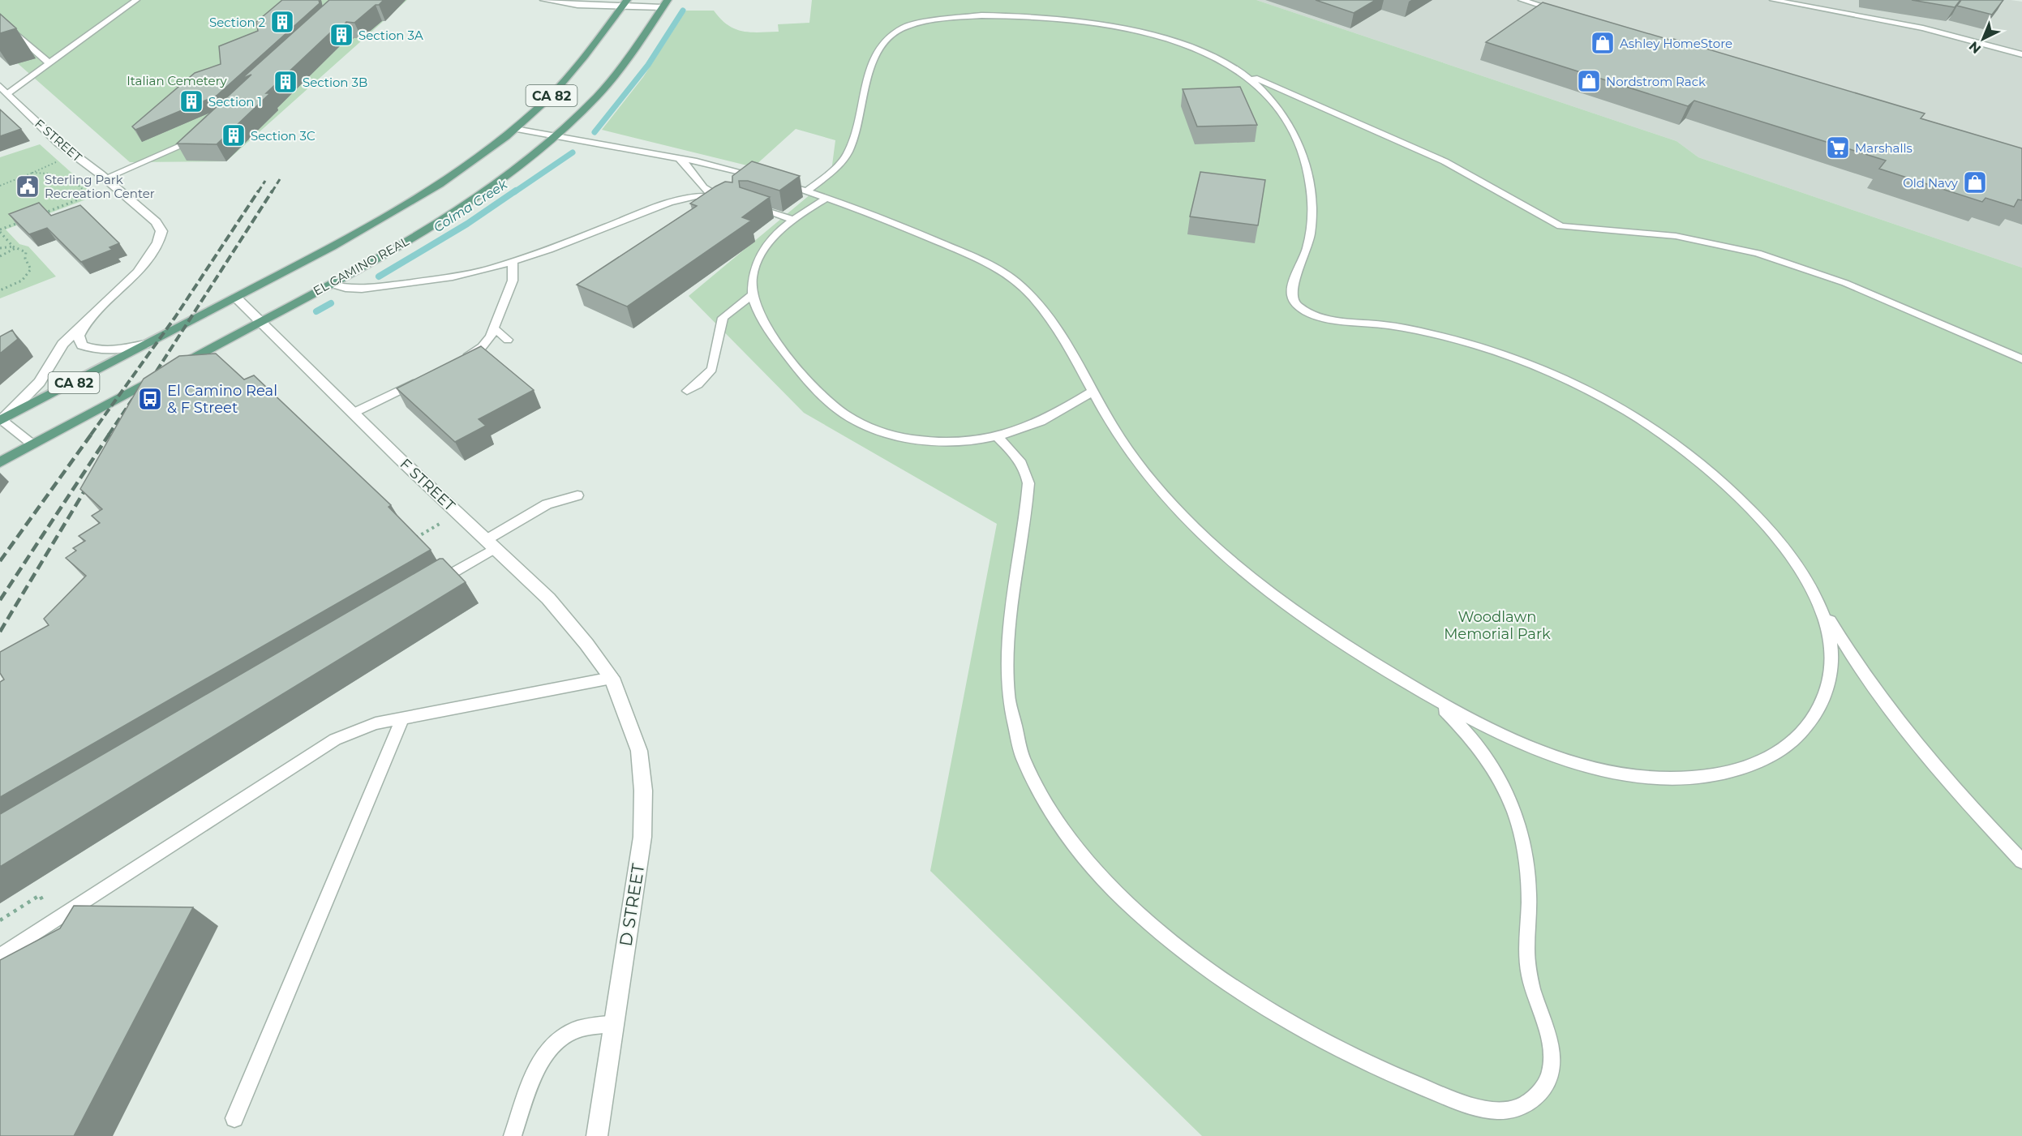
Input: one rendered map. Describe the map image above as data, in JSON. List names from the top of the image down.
{
  "streets": {
    "main road": ["CA 82", "EL CAMINO REAL"],
    "street": ["F STREET", "D STREET"]
  },
  "crossings": [
    ["CA 82", "F STREET"],
    ["F STREET", "EL CAMINO REAL"],
    ["F STREET", "D STREET"]
  ],
  "water": ["Colma Creek"],
  "parks": ["Italian Cemetery", "Woodlawn Memorial Park"],
  "places": {
    "building": [
      "Section 2",
      "Section 3A",
      "Section 3B",
      "Section 1",
      "Section 3C"
    ],
    "shop": ["Ashley HomeStore", "Nordstrom Rack", "Old Navy"],
    "supermarket": ["Marshalls"],
    "public building": ["Sterling Park Recreation Center"],
    "bus stop": ["El Camino Real & F Street"]
  },
  "north": "bottom left"
}
